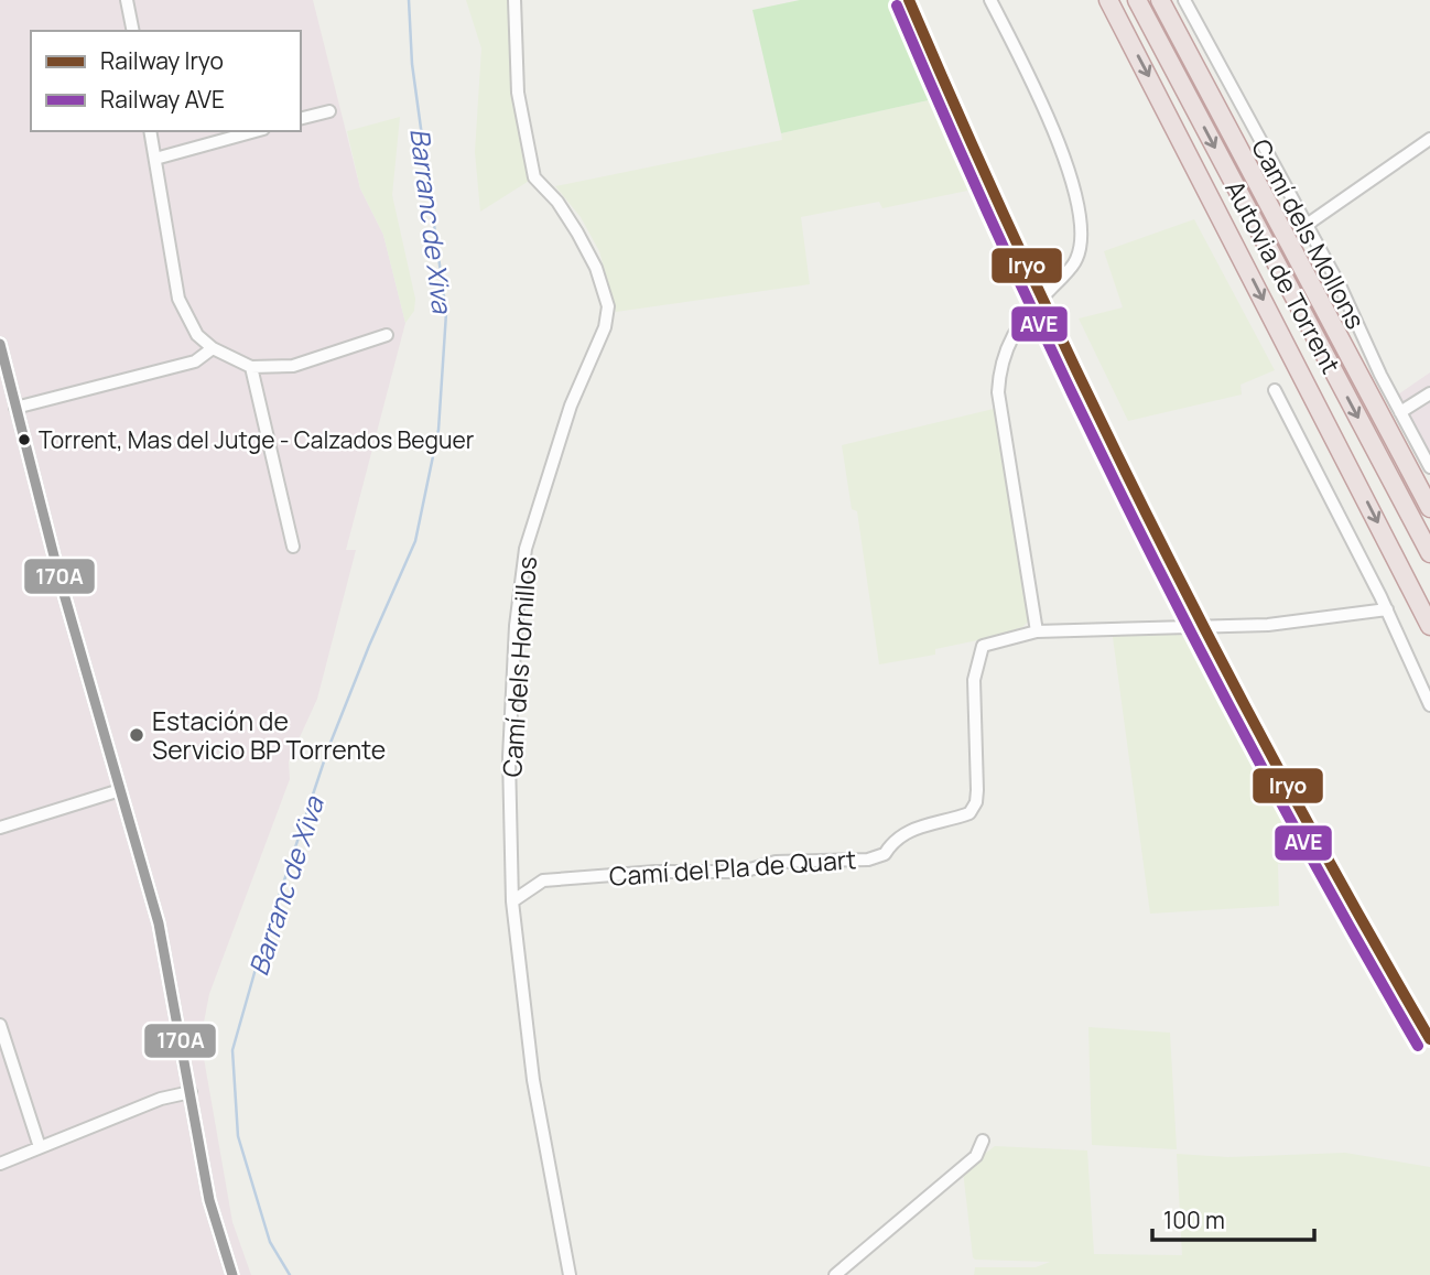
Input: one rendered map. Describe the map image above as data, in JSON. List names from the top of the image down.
{
  "streets": {
    "highway": ["Autovia de Torrent"],
    "street": ["Camí dels Mollons", "Camí dels Hornillos", "Camí del Pla de Quart"]
  },
  "crossings": [
    ["Camí dels Hornillos", "Camí del Pla de Quart"]
  ],
  "water": ["Barranc de Xiva"],
  "places": ["Torrent, Mas del Jutge - Calzados Beguer", "Estación de Servicio BP Torrente"],
  "lines": ["rail line Iryo", "rail line AVE", "transit line 170A"],
  "legend": ["Railway Iryo", "Railway AVE"],
  "scale_bar": "100 m"
}
